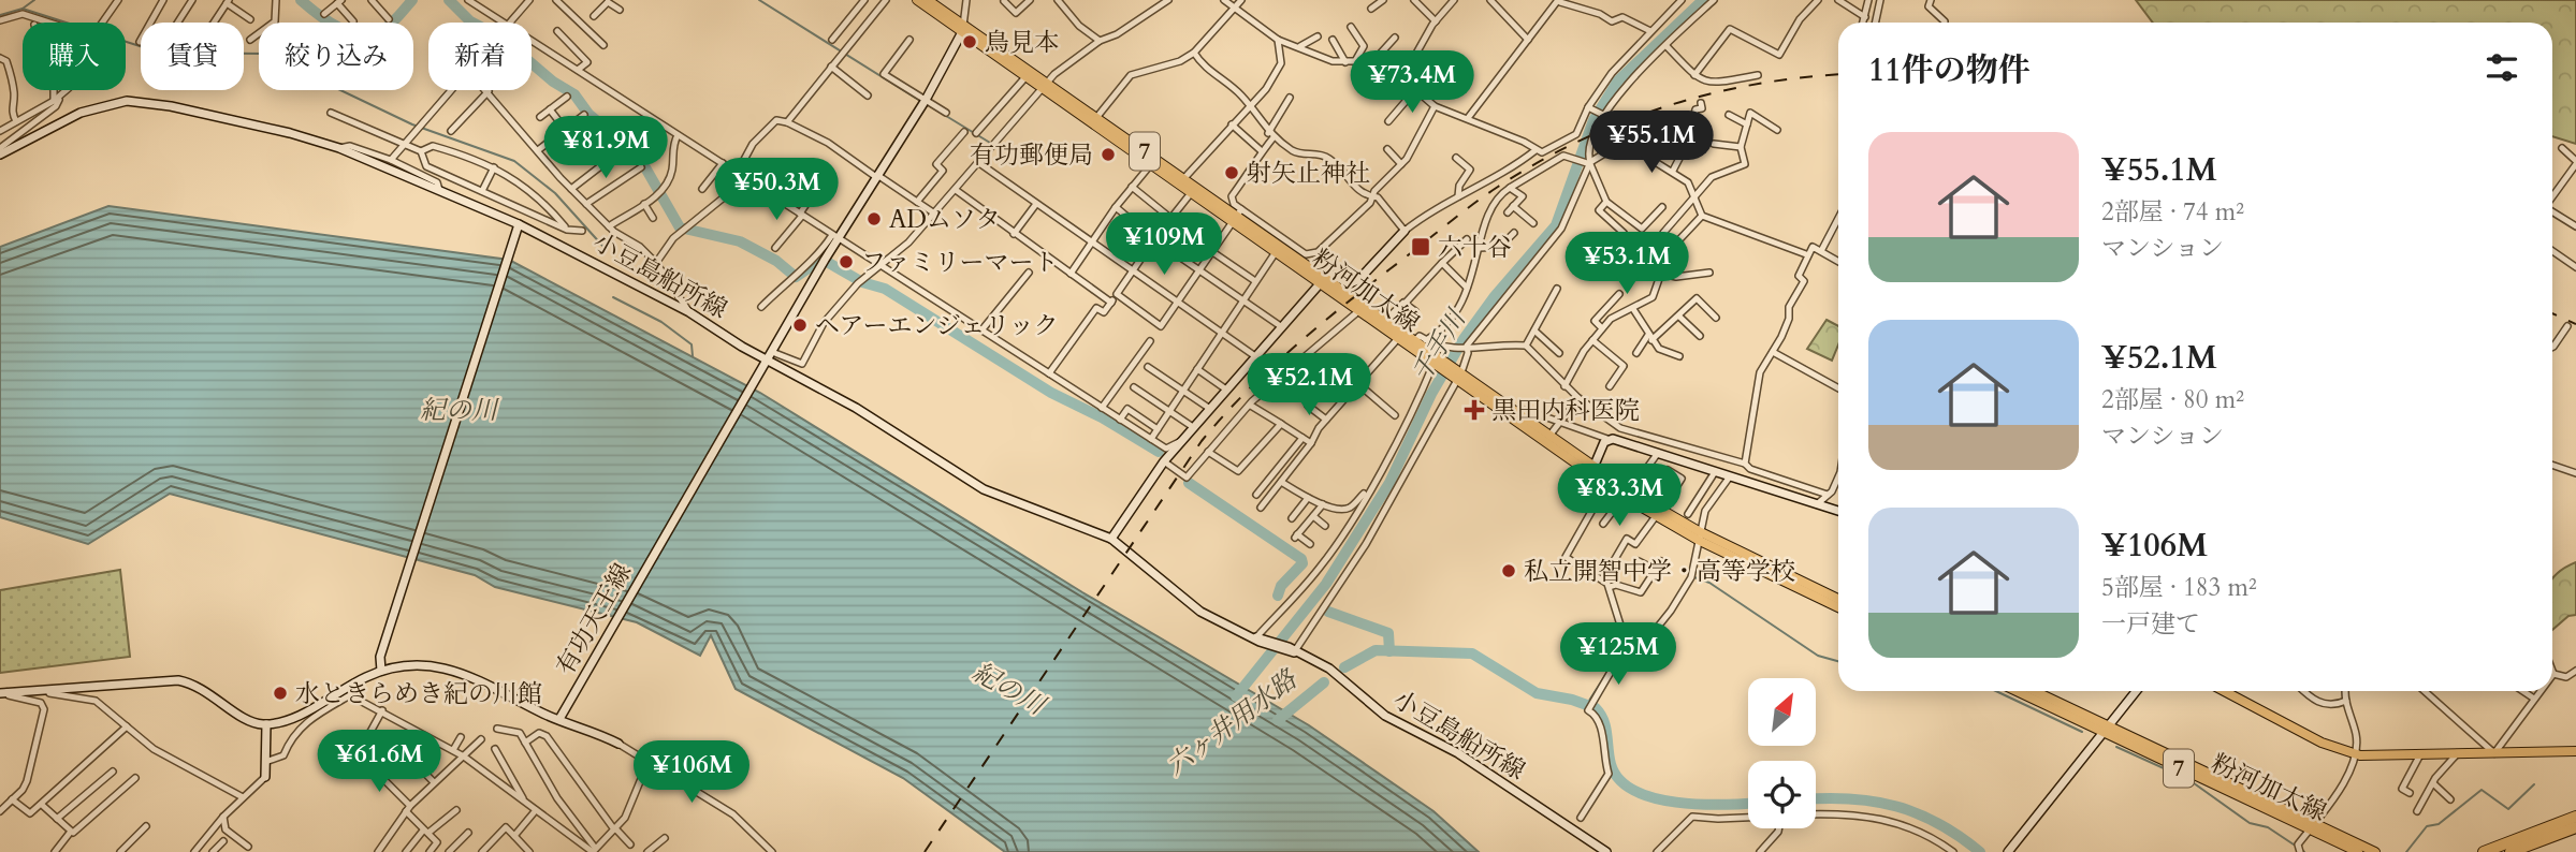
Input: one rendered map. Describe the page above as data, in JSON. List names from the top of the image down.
{
  "streets": {
    "main road": [
      "7",
      "小豆島船所線",
      "粉河加太線",
      "有功天王線"
    ]
  },
  "crossings": [
    ["小豆島船所線", "有功天王線"],
    ["粉河加太線", "有功天王線"]
  ],
  "water": ["千手川", "紀の川", "六ヶ井用水路"],
  "places": {
    "other": [
      "鳥見本",
      "有功郵便局",
      "射矢止神社",
      "ADムソタ",
      "ファミリーマート",
      "ヘアーエンジェリック",
      "私立開智中学・高等学校",
      "水ときらめき紀の川館"
    ],
    "transit": ["六十谷"],
    "health": ["黒田内科医院"]
  },
  "north": "top right",
  "page": {
    "chip": [
      "購入",
      "賃貸",
      "絞り込み",
      "新着"
    ],
    "heading": "11件の物件",
    "price": [
      "¥73.4M",
      "¥55.1M",
      "¥81.9M",
      "¥50.3M",
      "¥109M",
      "¥53.1M",
      "¥52.1M",
      "¥83.3M",
      "¥125M",
      "¥61.6M",
      "¥106M"
    ],
    "list": [
      {
        "name": "¥55.1M",
        "note": "2部屋 · 74 m² · マンション"
      },
      {
        "name": "¥52.1M",
        "note": "2部屋 · 80 m² · マンション"
      },
      {
        "name": "¥106M",
        "note": "5部屋 · 183 m² · 一戸建て"
      }
    ]
  }
}
